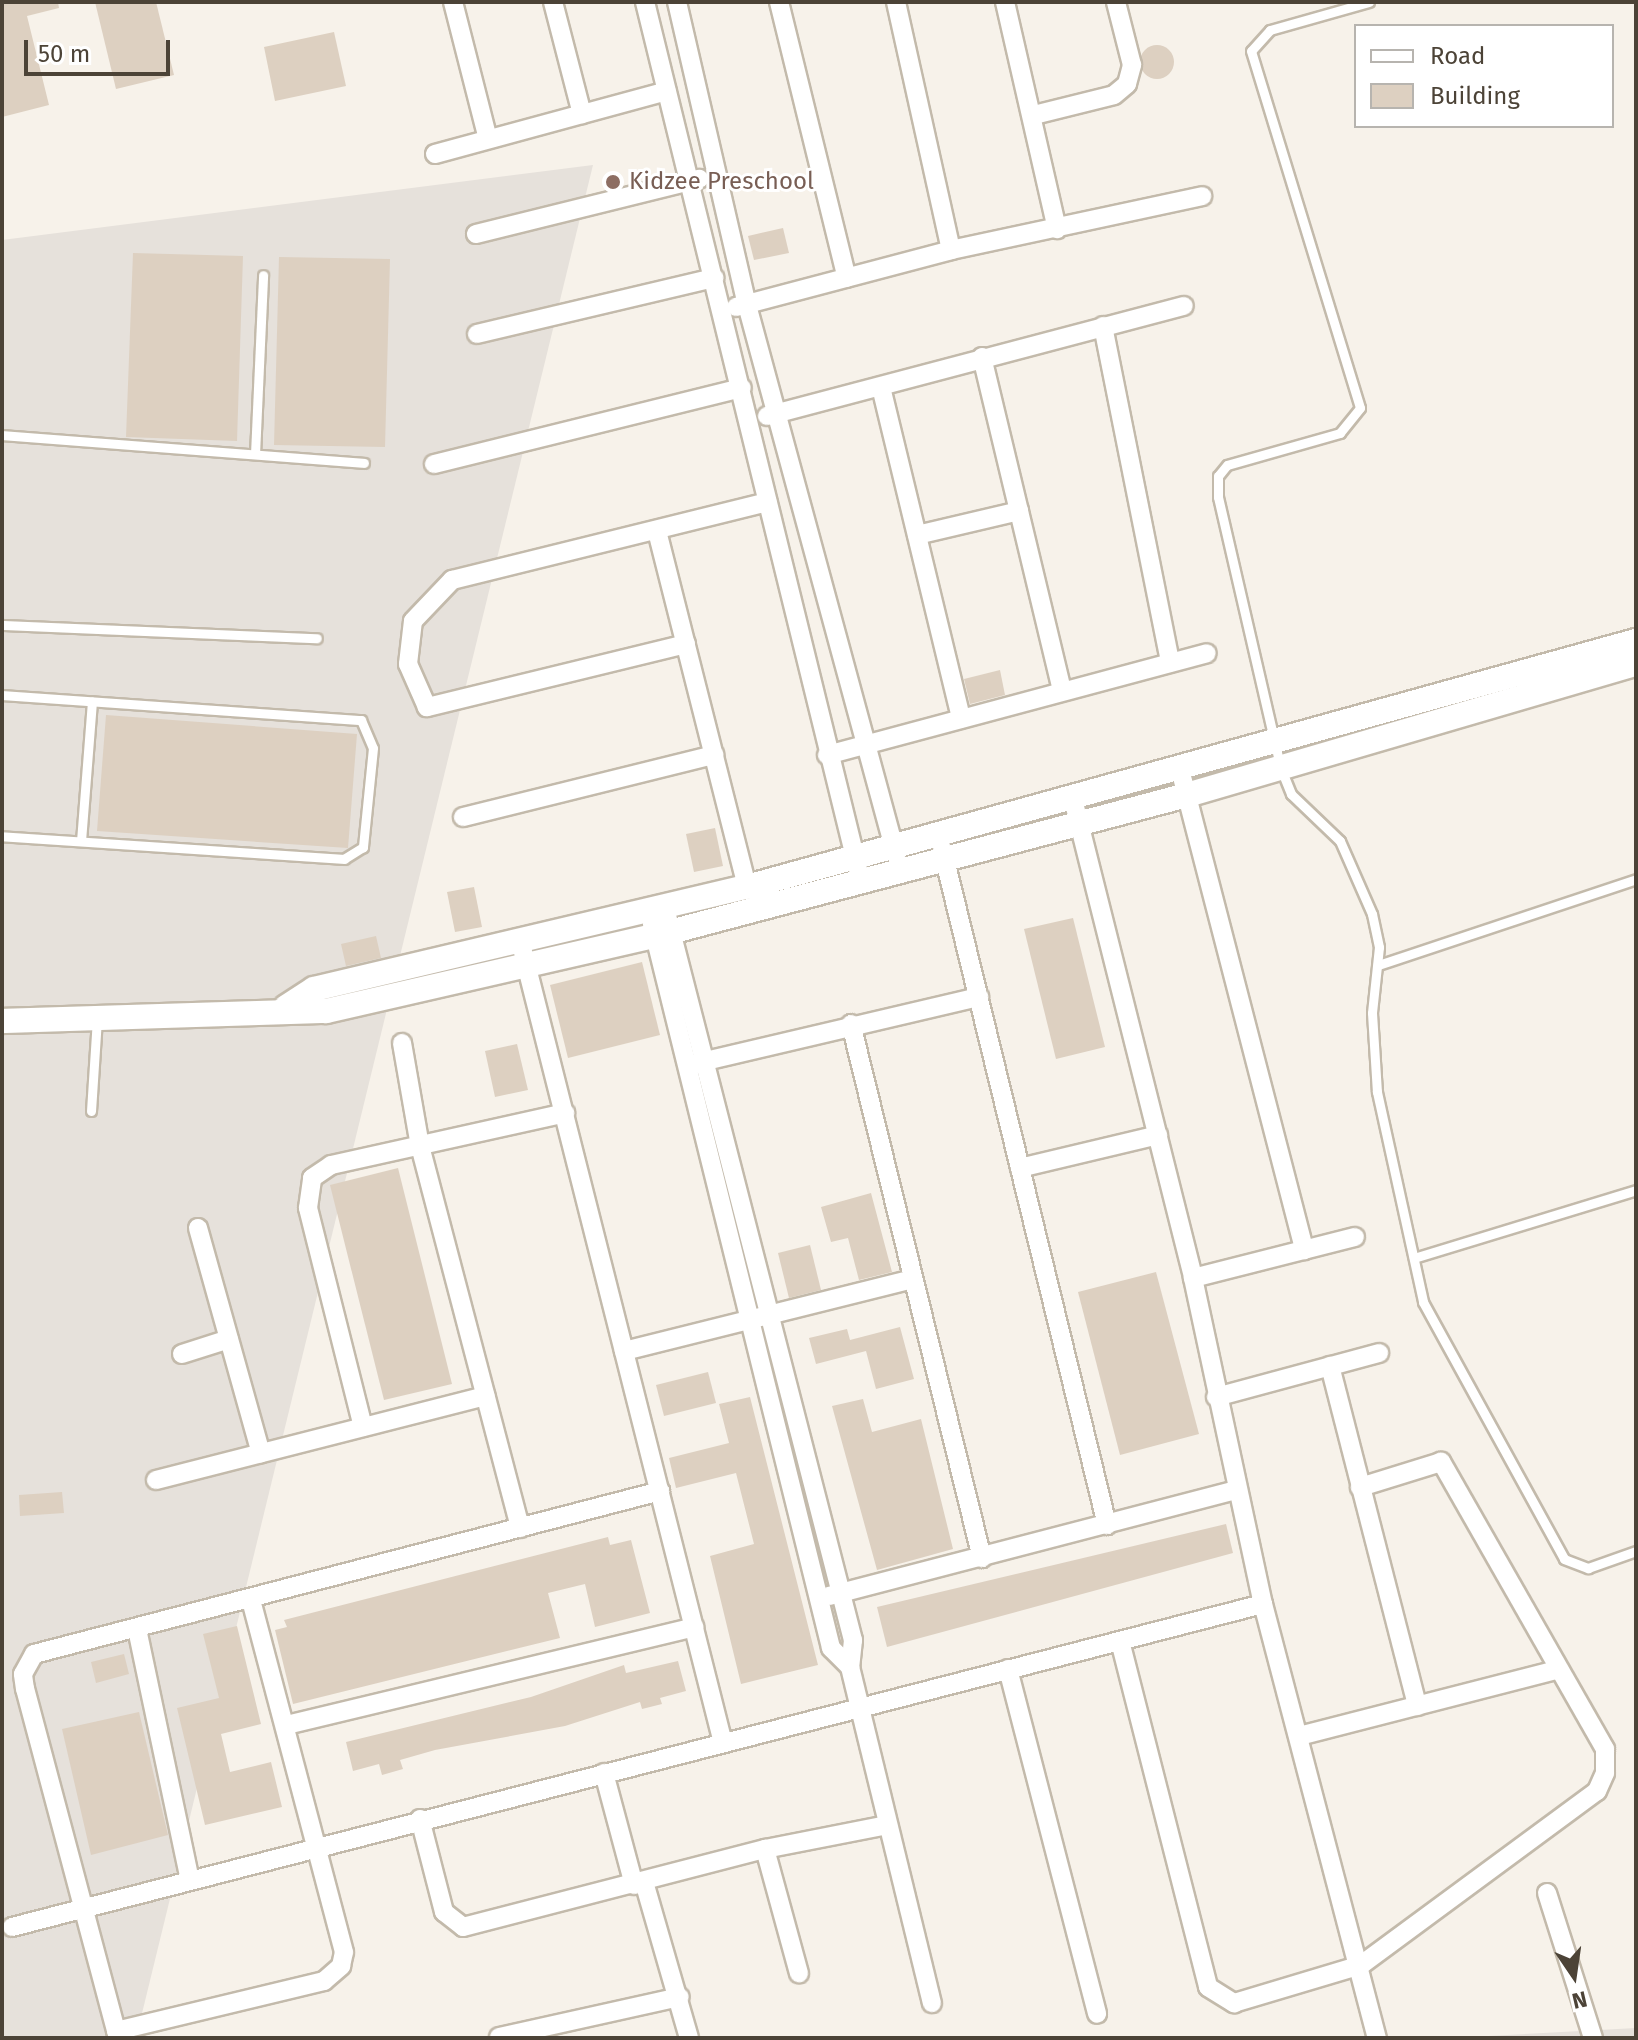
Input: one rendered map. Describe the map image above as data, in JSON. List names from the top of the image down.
{
  "places": ["Kidzee Preschool"],
  "legend": ["Road", "Building"],
  "scale_bar": "50 m",
  "north": "bottom"
}
